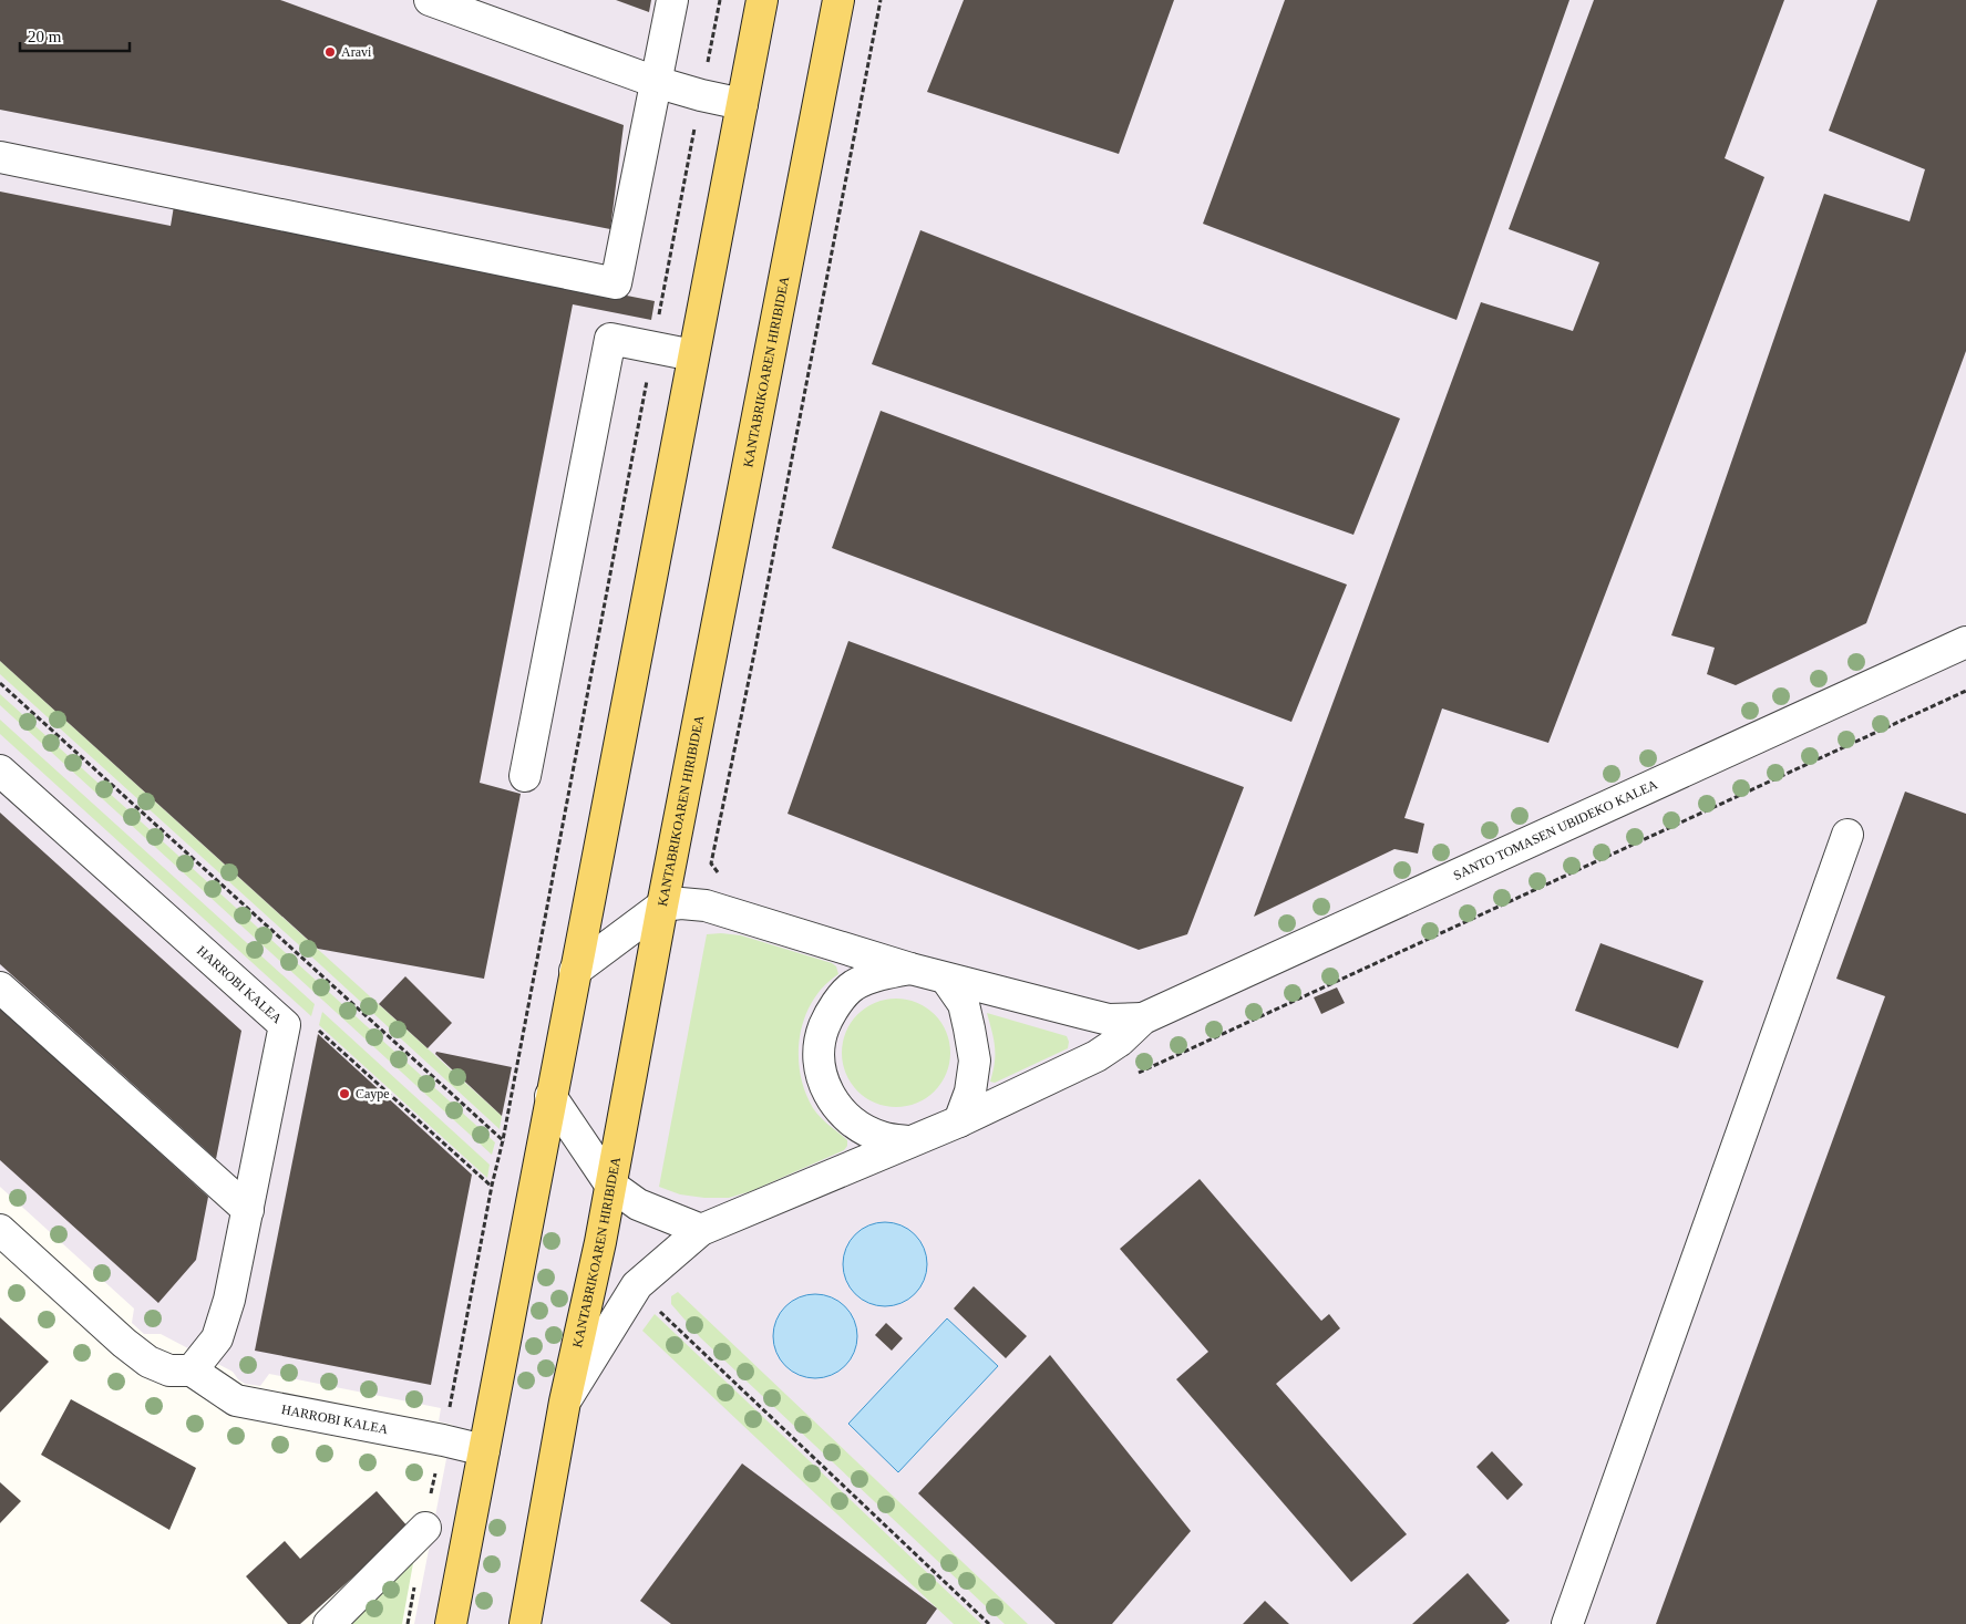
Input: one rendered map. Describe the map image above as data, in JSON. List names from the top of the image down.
{
  "streets": {
    "main road": ["KANTABRIKOAREN HIRIBIDEA"],
    "street": ["SANTO TOMASEN UBIDEKO KALEA", "HARROBI KALEA"]
  },
  "crossings": [
    ["KANTABRIKOAREN HIRIBIDEA", "SANTO TOMASEN UBIDEKO KALEA"]
  ],
  "places": ["Aravi", "Caype"],
  "scale_bar": "20 m"
}
